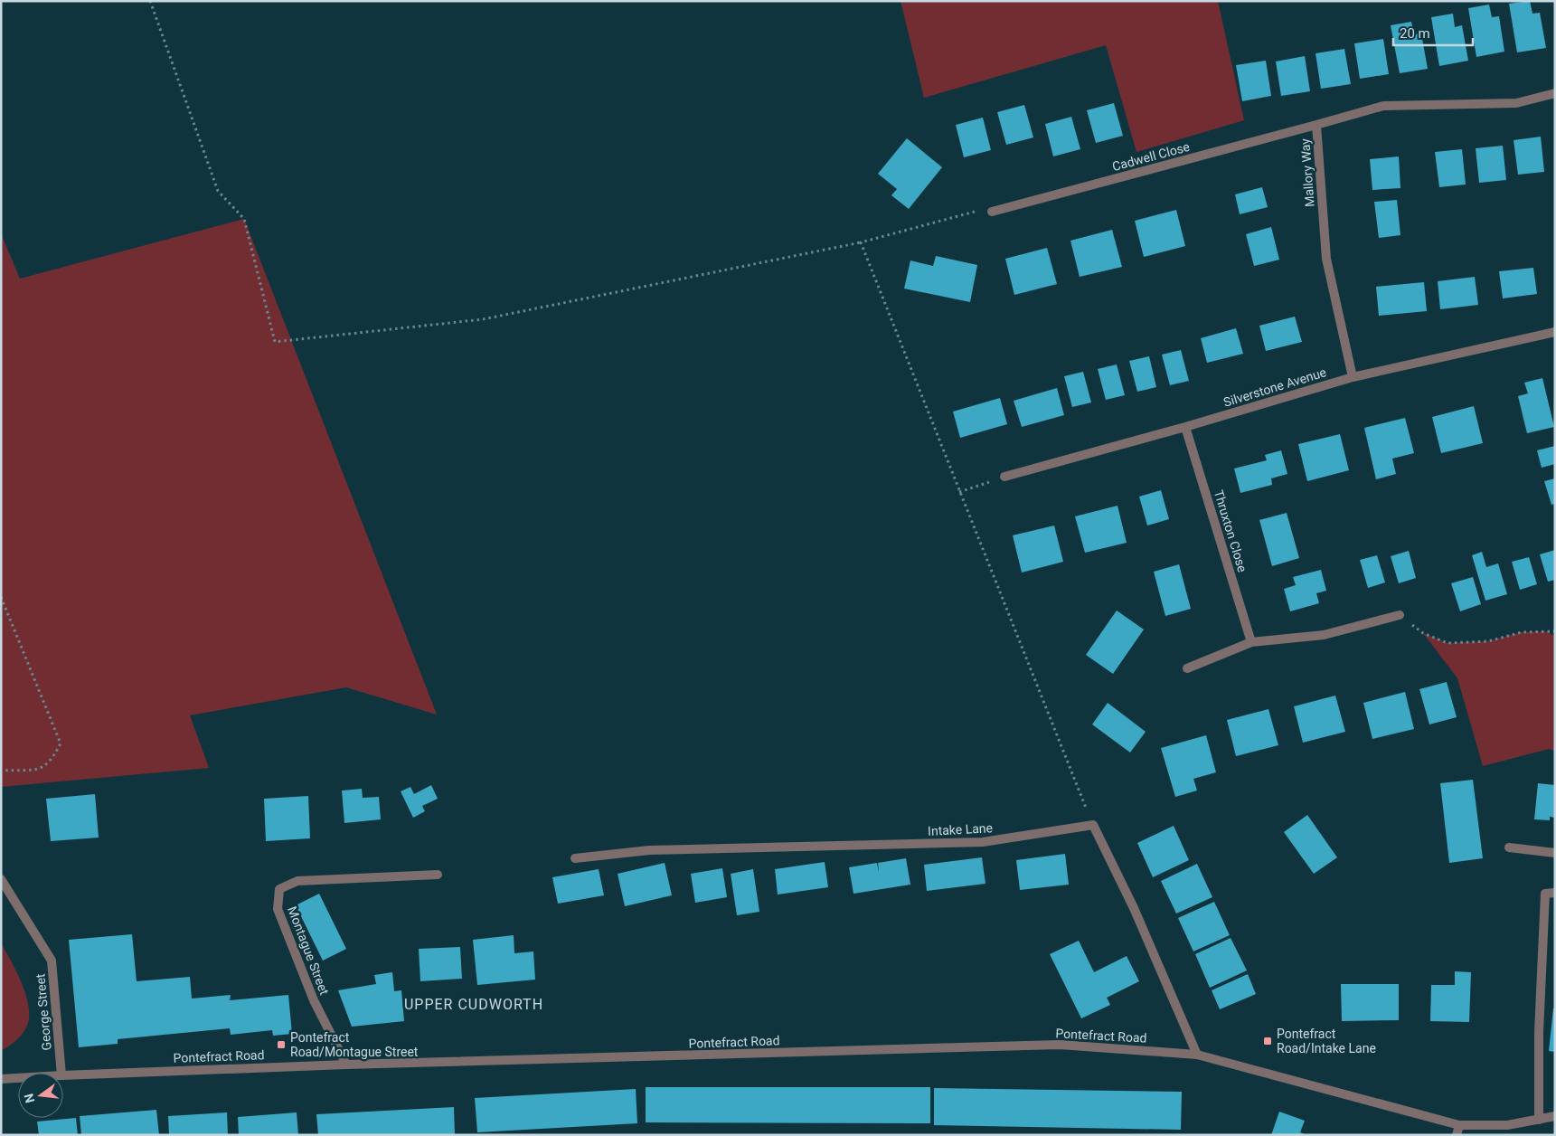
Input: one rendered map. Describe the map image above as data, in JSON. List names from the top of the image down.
{
  "streets": {
    "street": [
      "Cadwell Close",
      "Mallory Way",
      "Silverstone Avenue",
      "Thruxton Close",
      "Intake Lane",
      "Montague Street",
      "George Street",
      "Pontefract Road"
    ]
  },
  "crossings": [
    ["Cadwell Close", "Mallory Way"],
    ["Mallory Way", "Silverstone Avenue"],
    ["Silverstone Avenue", "Thruxton Close"],
    ["Montague Street", "Pontefract Road"]
  ],
  "districts": ["UPPER CUDWORTH"],
  "places": {
    "transit": ["Pontefract Road/Intake Lane", "Pontefract Road/Montague Street"]
  },
  "scale_bar": "20 m",
  "north": "left"
}
